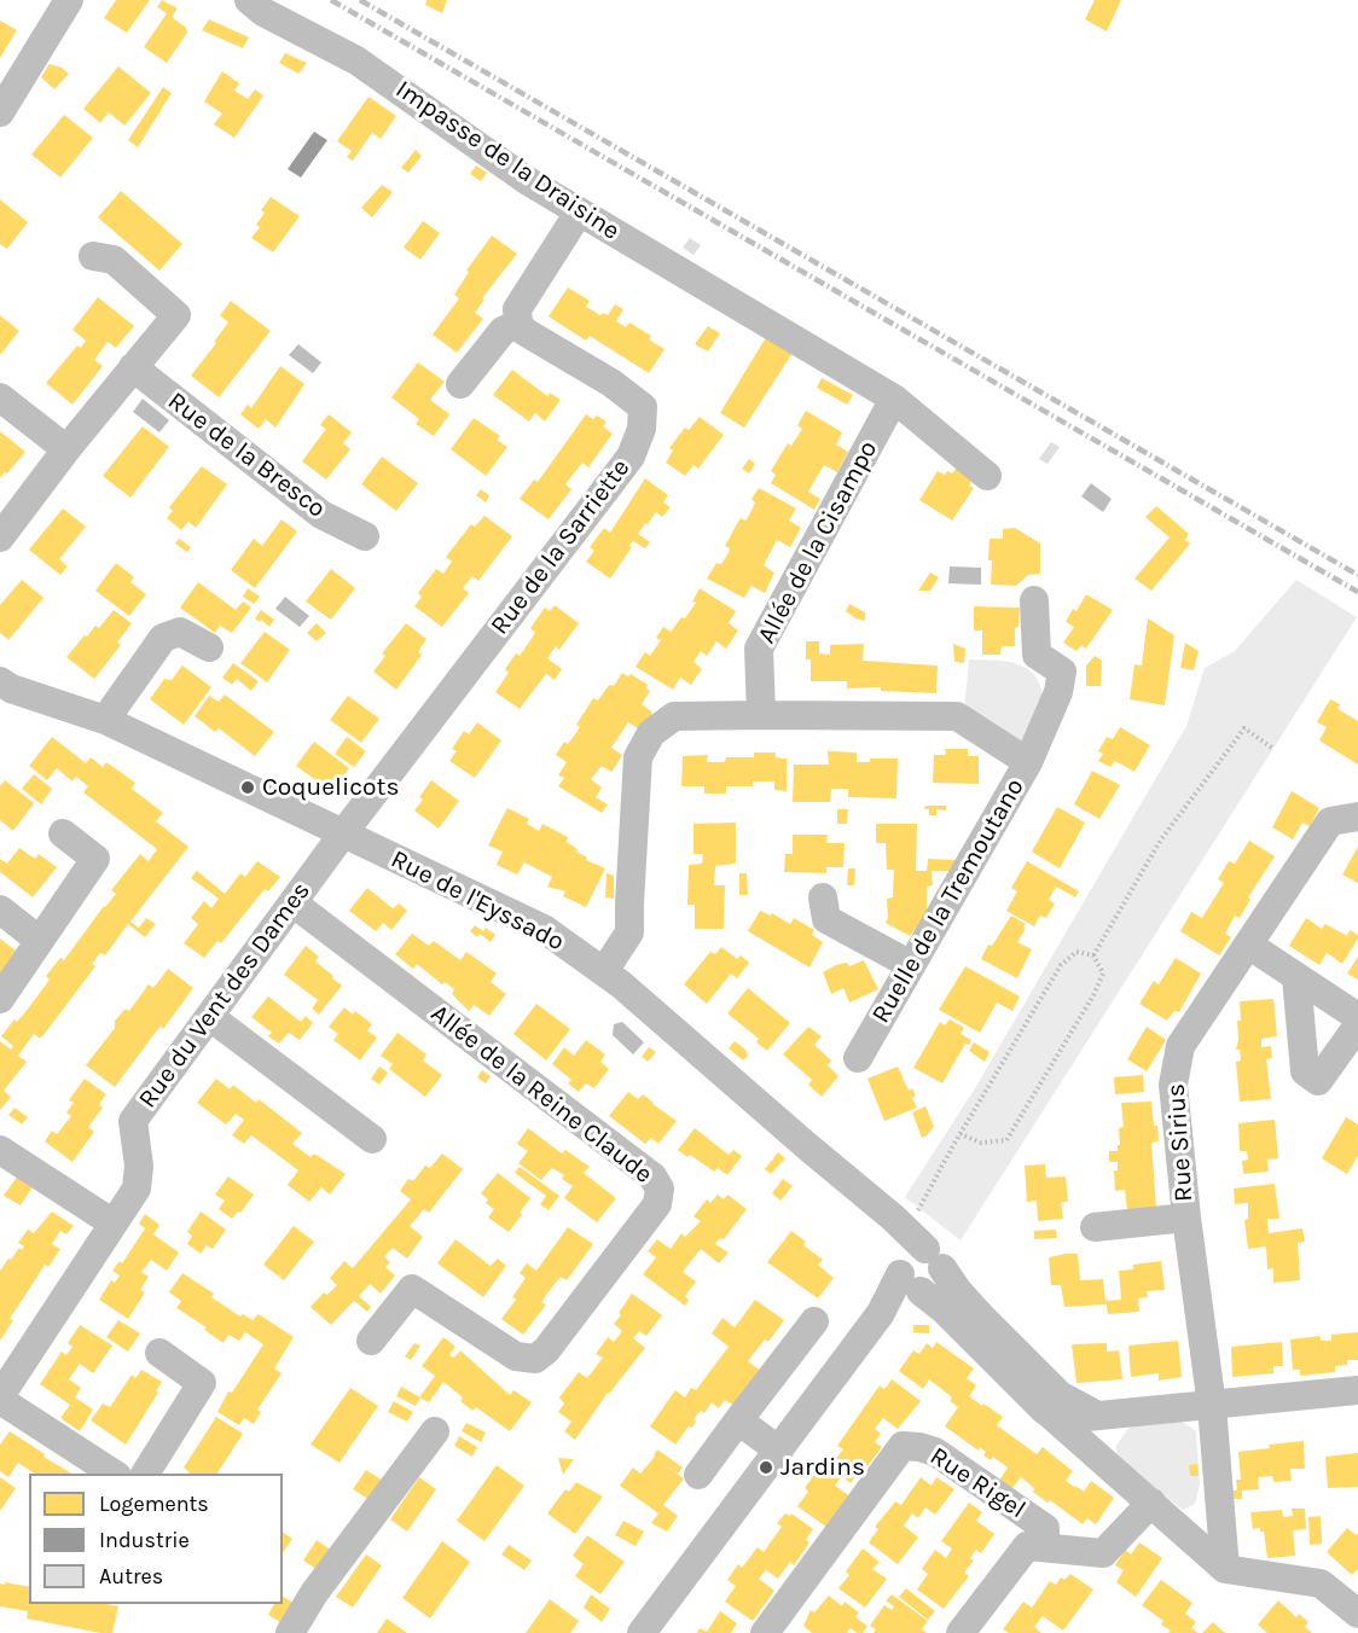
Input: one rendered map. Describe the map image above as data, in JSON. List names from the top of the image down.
{
  "streets": {
    "street": [
      "Impasse de la Draisine",
      "Rue de la Bresco",
      "Allée de la Cisampo",
      "Rue de la Sarriette",
      "Rue de l'Eyssado",
      "Ruelle de la Tremoutano",
      "Rue du Vent des Dames",
      "Allée de la Reine Claude",
      "Rue Sirius",
      "Rue Rigel"
    ]
  },
  "crossings": [
    ["Impasse de la Draisine", "Allée de la Cisampo"],
    ["Allée de la Cisampo", "Ruelle de la Tremoutano"],
    ["Rue de la Sarriette", "Rue de l'Eyssado"],
    ["Rue de la Sarriette", "Rue du Vent des Dames"],
    ["Rue de l'Eyssado", "Rue du Vent des Dames"],
    ["Rue du Vent des Dames", "Allée de la Reine Claude"]
  ],
  "places": ["Coquelicots", "Jardins"],
  "legend": ["Logements", "Industrie", "Autres"]
}
